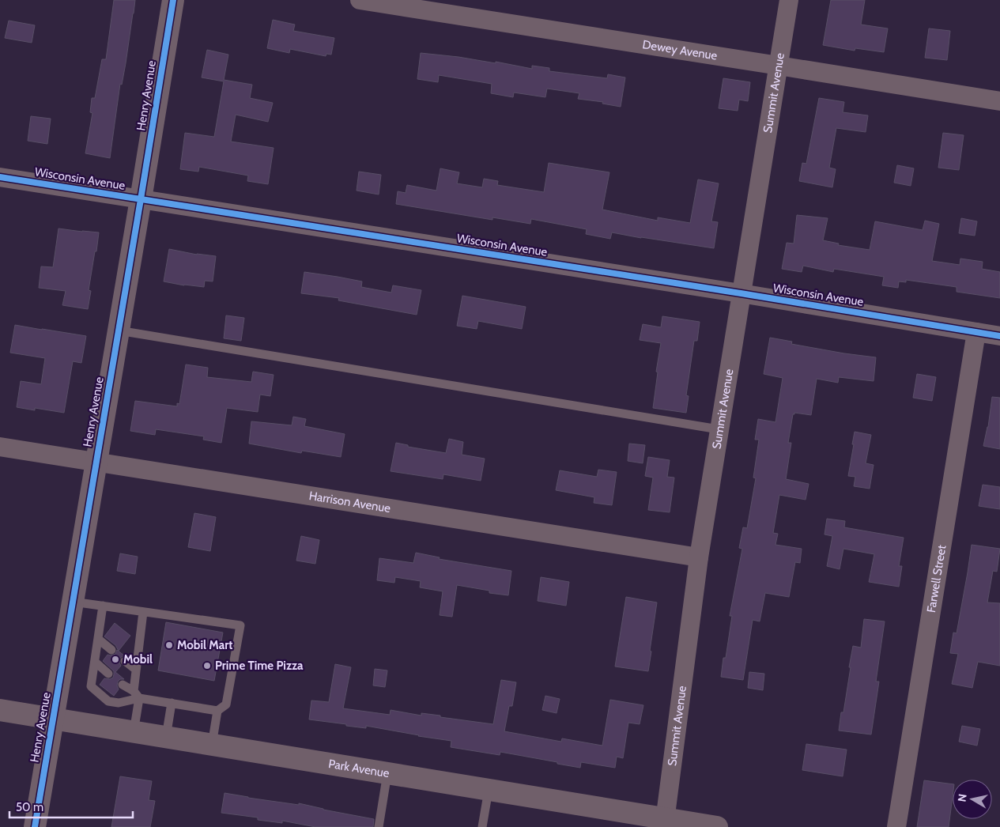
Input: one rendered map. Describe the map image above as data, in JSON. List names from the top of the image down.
{
  "streets": {
    "street": [
      "Dewey Avenue",
      "Summit Avenue",
      "Henry Avenue",
      "Wisconsin Avenue",
      "Harrison Avenue",
      "Farwell Street",
      "Park Avenue"
    ]
  },
  "crossings": [
    ["Dewey Avenue", "Summit Avenue"],
    ["Summit Avenue", "Wisconsin Avenue"],
    ["Summit Avenue", "Harrison Avenue"],
    ["Summit Avenue", "Park Avenue"],
    ["Henry Avenue", "Wisconsin Avenue"],
    ["Henry Avenue", "Harrison Avenue"],
    ["Henry Avenue", "Park Avenue"],
    ["Wisconsin Avenue", "Farwell Street"]
  ],
  "places": ["Mobil Mart", "Mobil", "Prime Time Pizza"],
  "scale_bar": "50 m",
  "north": "left"
}
